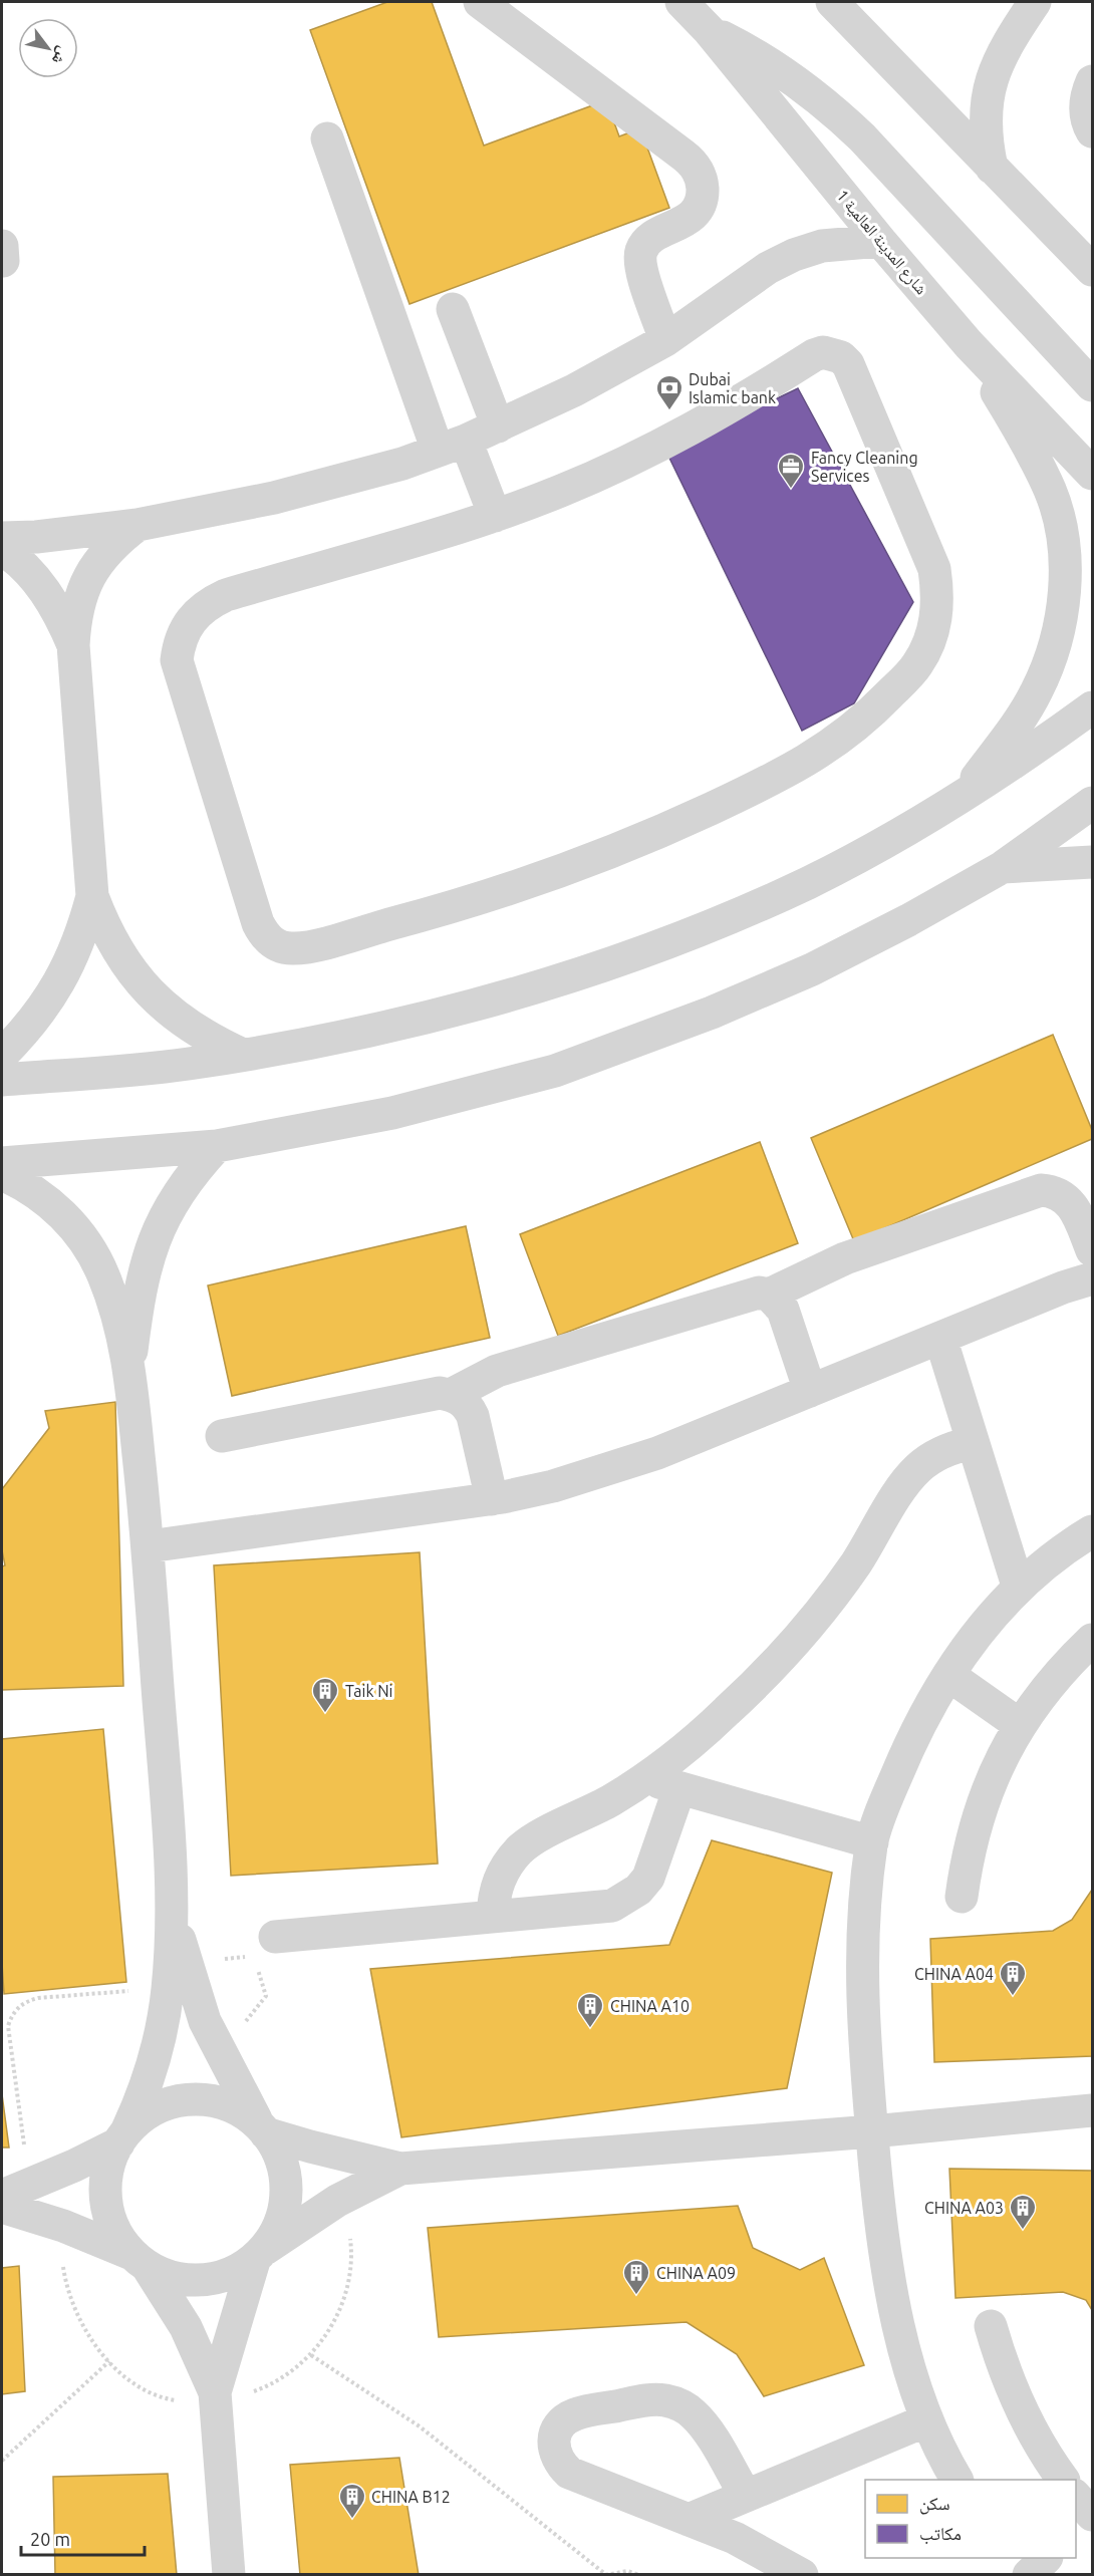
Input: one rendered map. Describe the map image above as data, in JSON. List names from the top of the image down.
{
  "streets": {
    "street": ["شارع المدينة العالمية 1"]
  },
  "places": {
    "bank": ["Dubai Islamic bank"],
    "office": ["Fancy Cleaning Services"],
    "building": [
      "Taik Ni",
      "CHINA A04",
      "CHINA A10",
      "CHINA A03",
      "CHINA A09",
      "CHINA B12"
    ]
  },
  "legend": ["سكن", "مكاتب"],
  "scale_bar": "20 m",
  "north": "bottom right"
}
